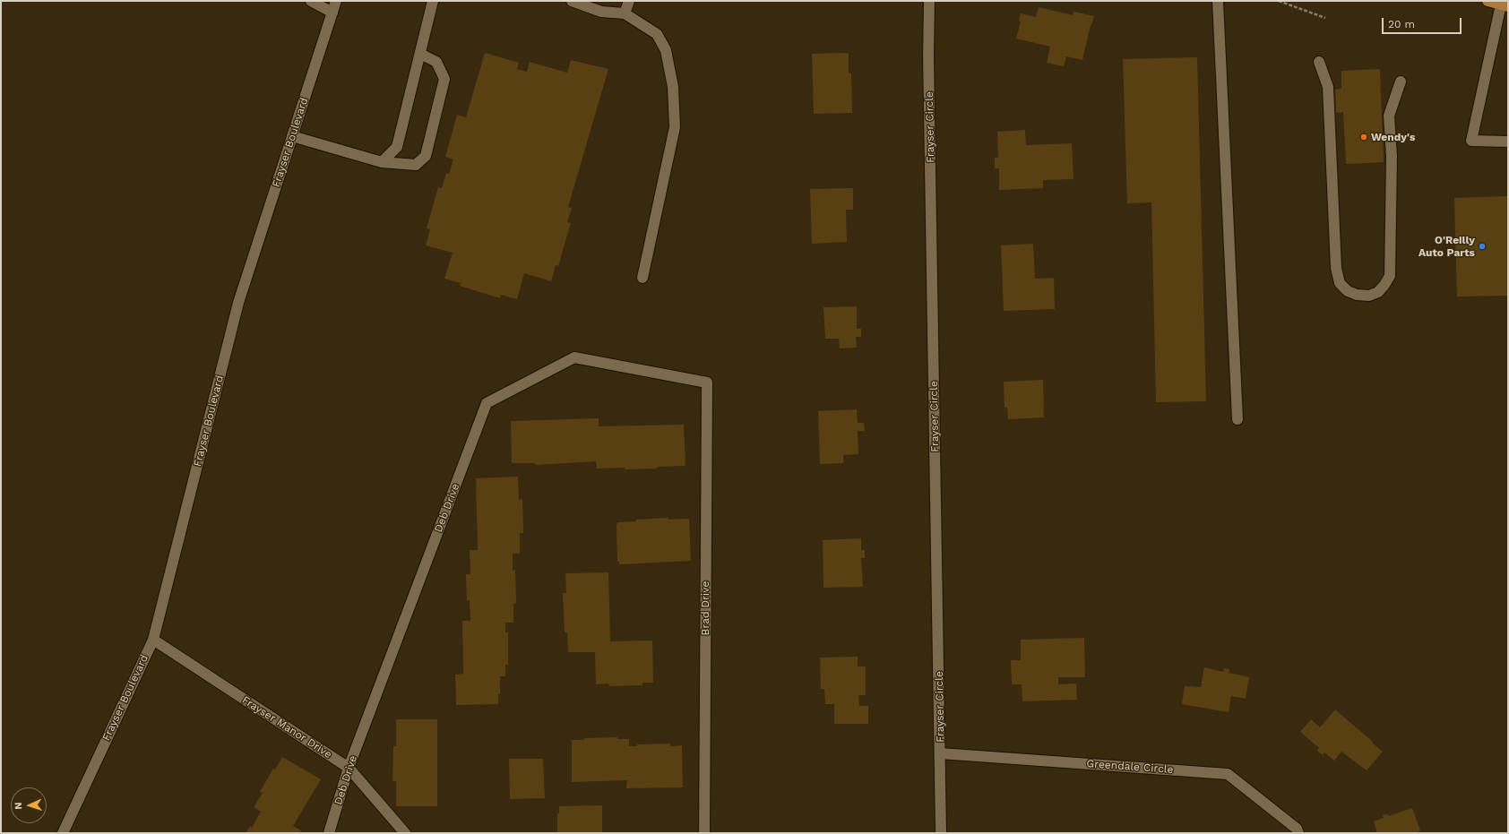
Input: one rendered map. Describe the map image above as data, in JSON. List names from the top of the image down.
{
  "streets": {
    "street": [
      "Frayser Circle",
      "Frayser Boulevard",
      "Deb Drive",
      "Brad Drive",
      "Frayser Manor Drive",
      "Greendale Circle"
    ]
  },
  "crossings": [
    ["Frayser Circle", "Greendale Circle"],
    ["Frayser Boulevard", "Frayser Manor Drive"],
    ["Deb Drive", "Brad Drive"],
    ["Deb Drive", "Frayser Manor Drive"]
  ],
  "places": ["Wendy's", "O'Reilly Auto Parts"],
  "scale_bar": "20 m",
  "north": "left"
}
